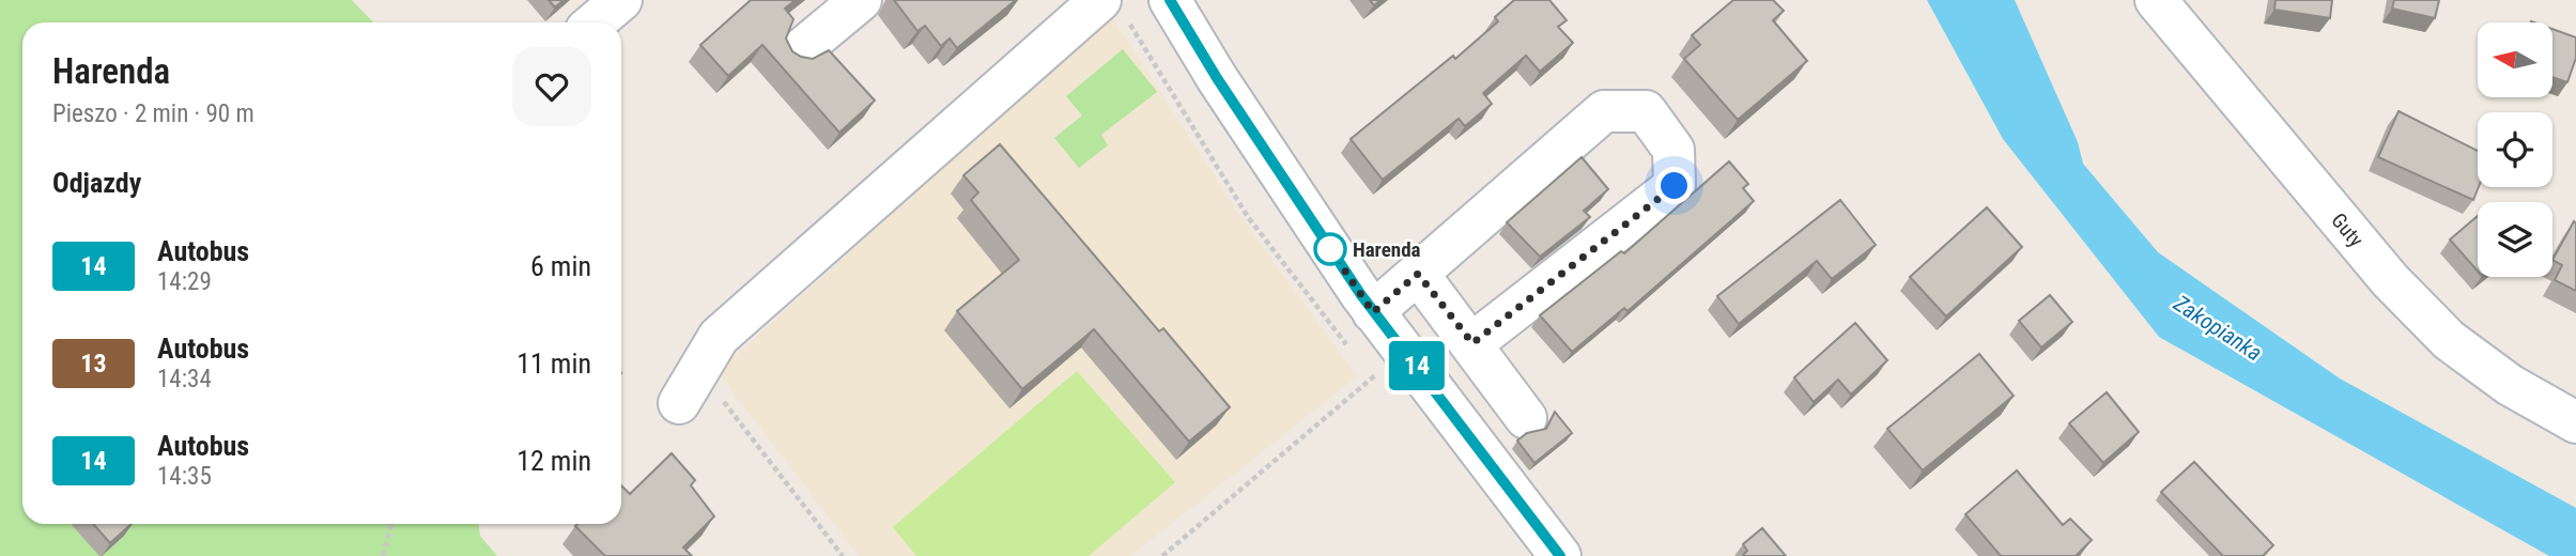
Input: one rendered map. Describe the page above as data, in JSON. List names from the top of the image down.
{
  "streets": {
    "street": ["Guty"]
  },
  "water": ["Zakopianka"],
  "places": ["Harenda"],
  "lines": ["bus line 14"],
  "north": "left",
  "page": {
    "on_map": "14",
    "heading": [
      ["Harenda", "Pieszo · 2 min · 90 m"],
      "Odjazdy"
    ],
    "list": [
      {
        "mark": "14",
        "name": "Autobus",
        "note": "14:29",
        "value": "6 min"
      },
      {
        "mark": "13",
        "name": "Autobus",
        "note": "14:34",
        "value": "11 min"
      },
      {
        "mark": "14",
        "name": "Autobus",
        "note": "14:35",
        "value": "12 min"
      }
    ]
  }
}
